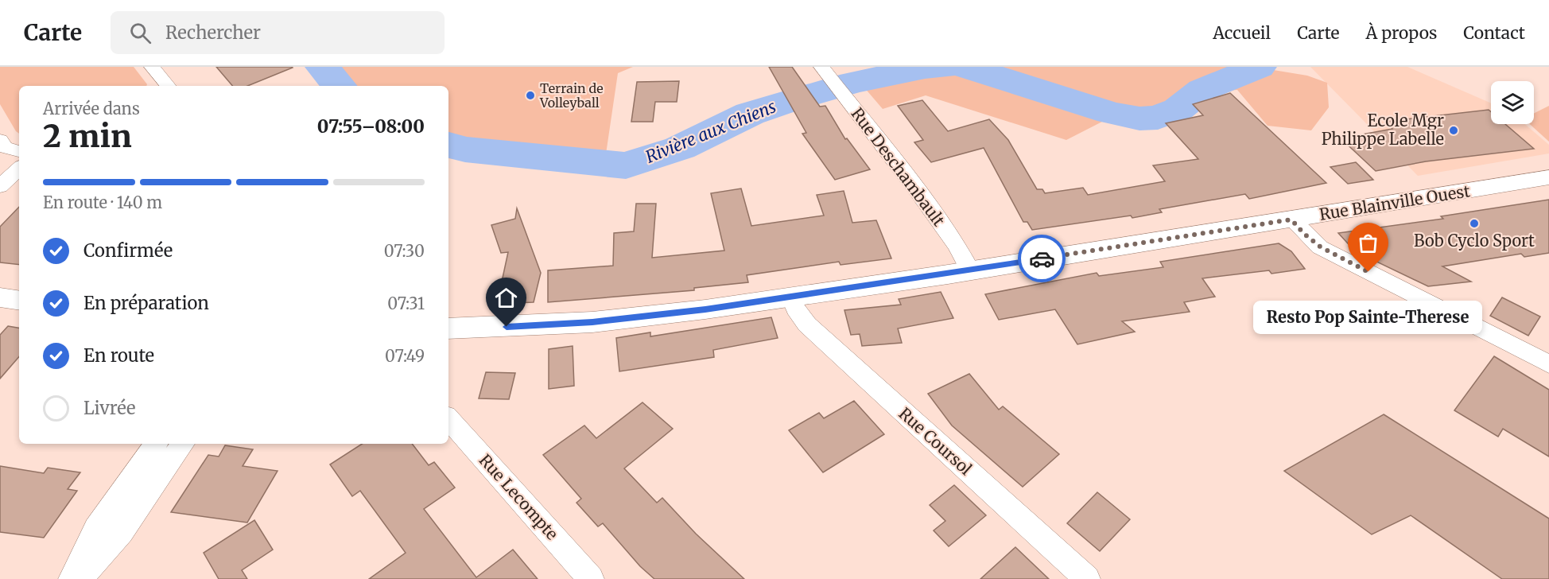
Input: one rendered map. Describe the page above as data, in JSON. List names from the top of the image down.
{
  "streets": {
    "street": [
      "Rue Deschambault",
      "Rue Blainville Ouest",
      "Rue Coursol",
      "Rue Lecompte"
    ]
  },
  "crossings": [
    ["Rue Deschambault", "Rue Blainville Ouest"],
    ["Rue Blainville Ouest", "Rue Coursol"]
  ],
  "water": ["Rivière aux Chiens"],
  "places": [
    "Terrain de Volleyball",
    "Ecole Mgr Philippe Labelle",
    "Bob Cyclo Sport",
    "Resto Pop Sainte-Therese"
  ],
  "page": {
    "header": "Carte",
    "search": "Rechercher",
    "nav": [
      "Accueil",
      "Carte",
      "À propos",
      "Contact"
    ],
    "heading": ["2 min", "Arrivée dans", "07:55–08:00"],
    "bar": "En route · 140 m",
    "list": [
      ["Confirmée", "07:30"],
      ["En préparation", "07:31"],
      ["En route", "07:49"],
      "Livrée"
    ],
    "bubble": "Resto Pop Sainte-Therese"
  }
}
